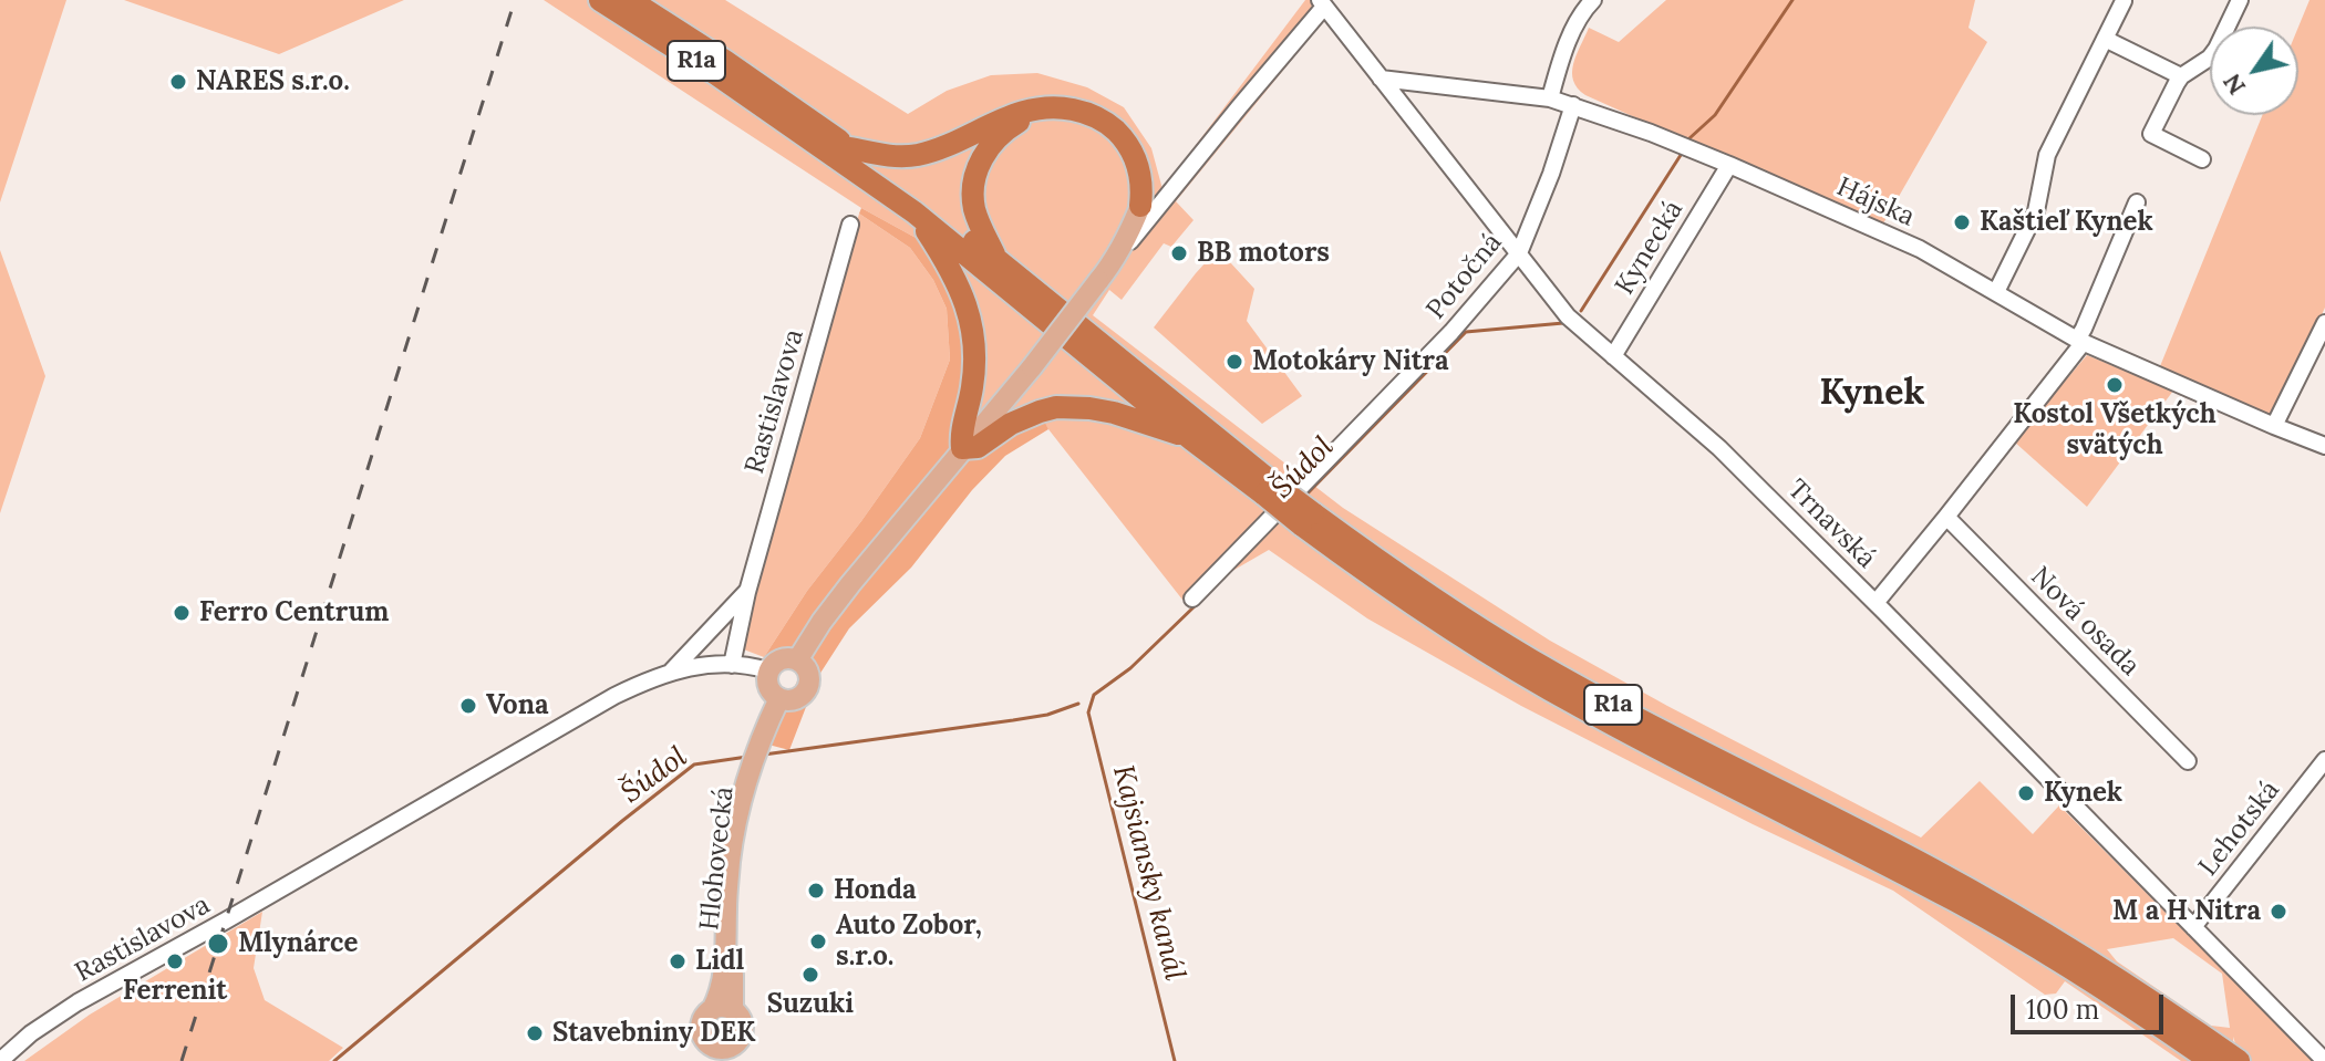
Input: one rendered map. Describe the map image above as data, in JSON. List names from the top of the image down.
{
  "streets": {
    "highway": ["R1a"],
    "main road": ["Hlohovecká"],
    "street": [
      "Hájska",
      "Kynecká",
      "Potočná",
      "Rastislavova",
      "Trnavská",
      "Nová osada",
      "Lehotská"
    ]
  },
  "crossings": [
    ["Hájska", "Kynecká"],
    ["Hájska", "Potočná"],
    ["Hájska", "Trnavská"],
    ["Kynecká", "Trnavská"],
    ["Potočná", "Trnavská"],
    ["Trnavská", "Lehotská"]
  ],
  "districts": ["Kynek"],
  "water": ["Šúdol", "Kajsiansky kanál"],
  "places": [
    "NARES s.r.o.",
    "Kaštieľ Kynek",
    "BB motors",
    "Motokáry Nitra",
    "Kostol Všetkých svätých",
    "Ferro Centrum",
    "Vona",
    "Kynek",
    "Honda",
    "M a H Nitra",
    "Auto Zobor, s.r.o.",
    "Mlynárce",
    "Ferrenit",
    "Lidl",
    "Suzuki",
    "Stavebniny DEK"
  ],
  "scale_bar": "100 m",
  "north": "bottom left"
}
